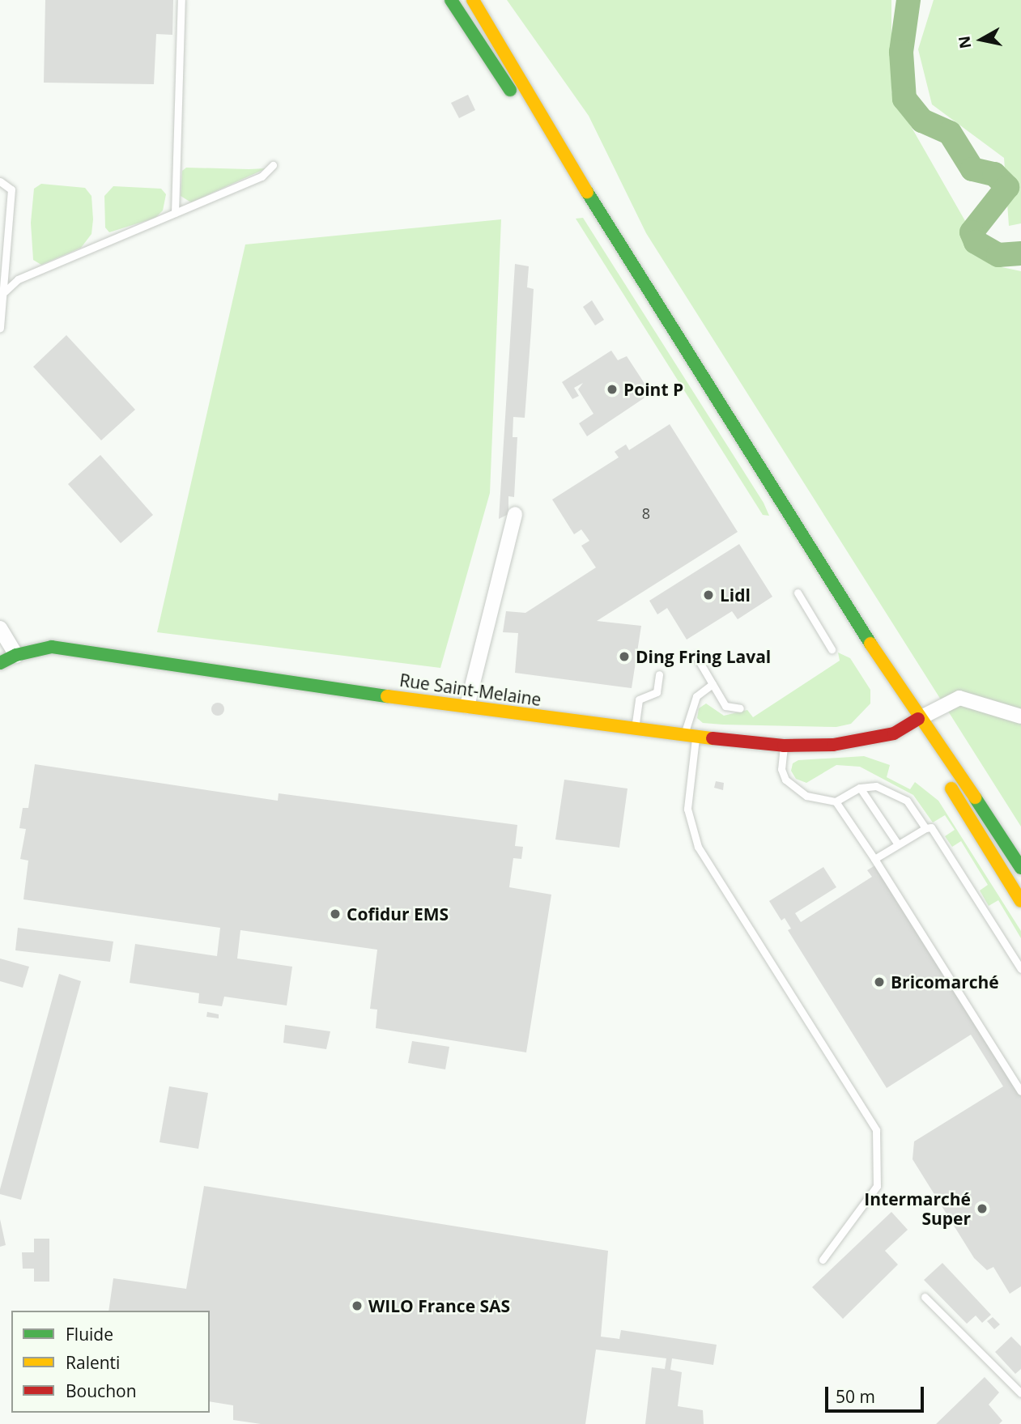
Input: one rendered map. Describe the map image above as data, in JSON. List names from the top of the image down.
{
  "streets": {
    "main road": ["Rue Saint-Melaine"]
  },
  "places": [
    "Point P",
    "Lidl",
    "Ding Fring Laval",
    "Cofidur EMS",
    "Bricomarché",
    "Intermarché Super",
    "WILO France SAS"
  ],
  "house_numbers": ["8"],
  "legend": ["Fluide", "Ralenti", "Bouchon"],
  "scale_bar": "50 m",
  "north": "left"
}
